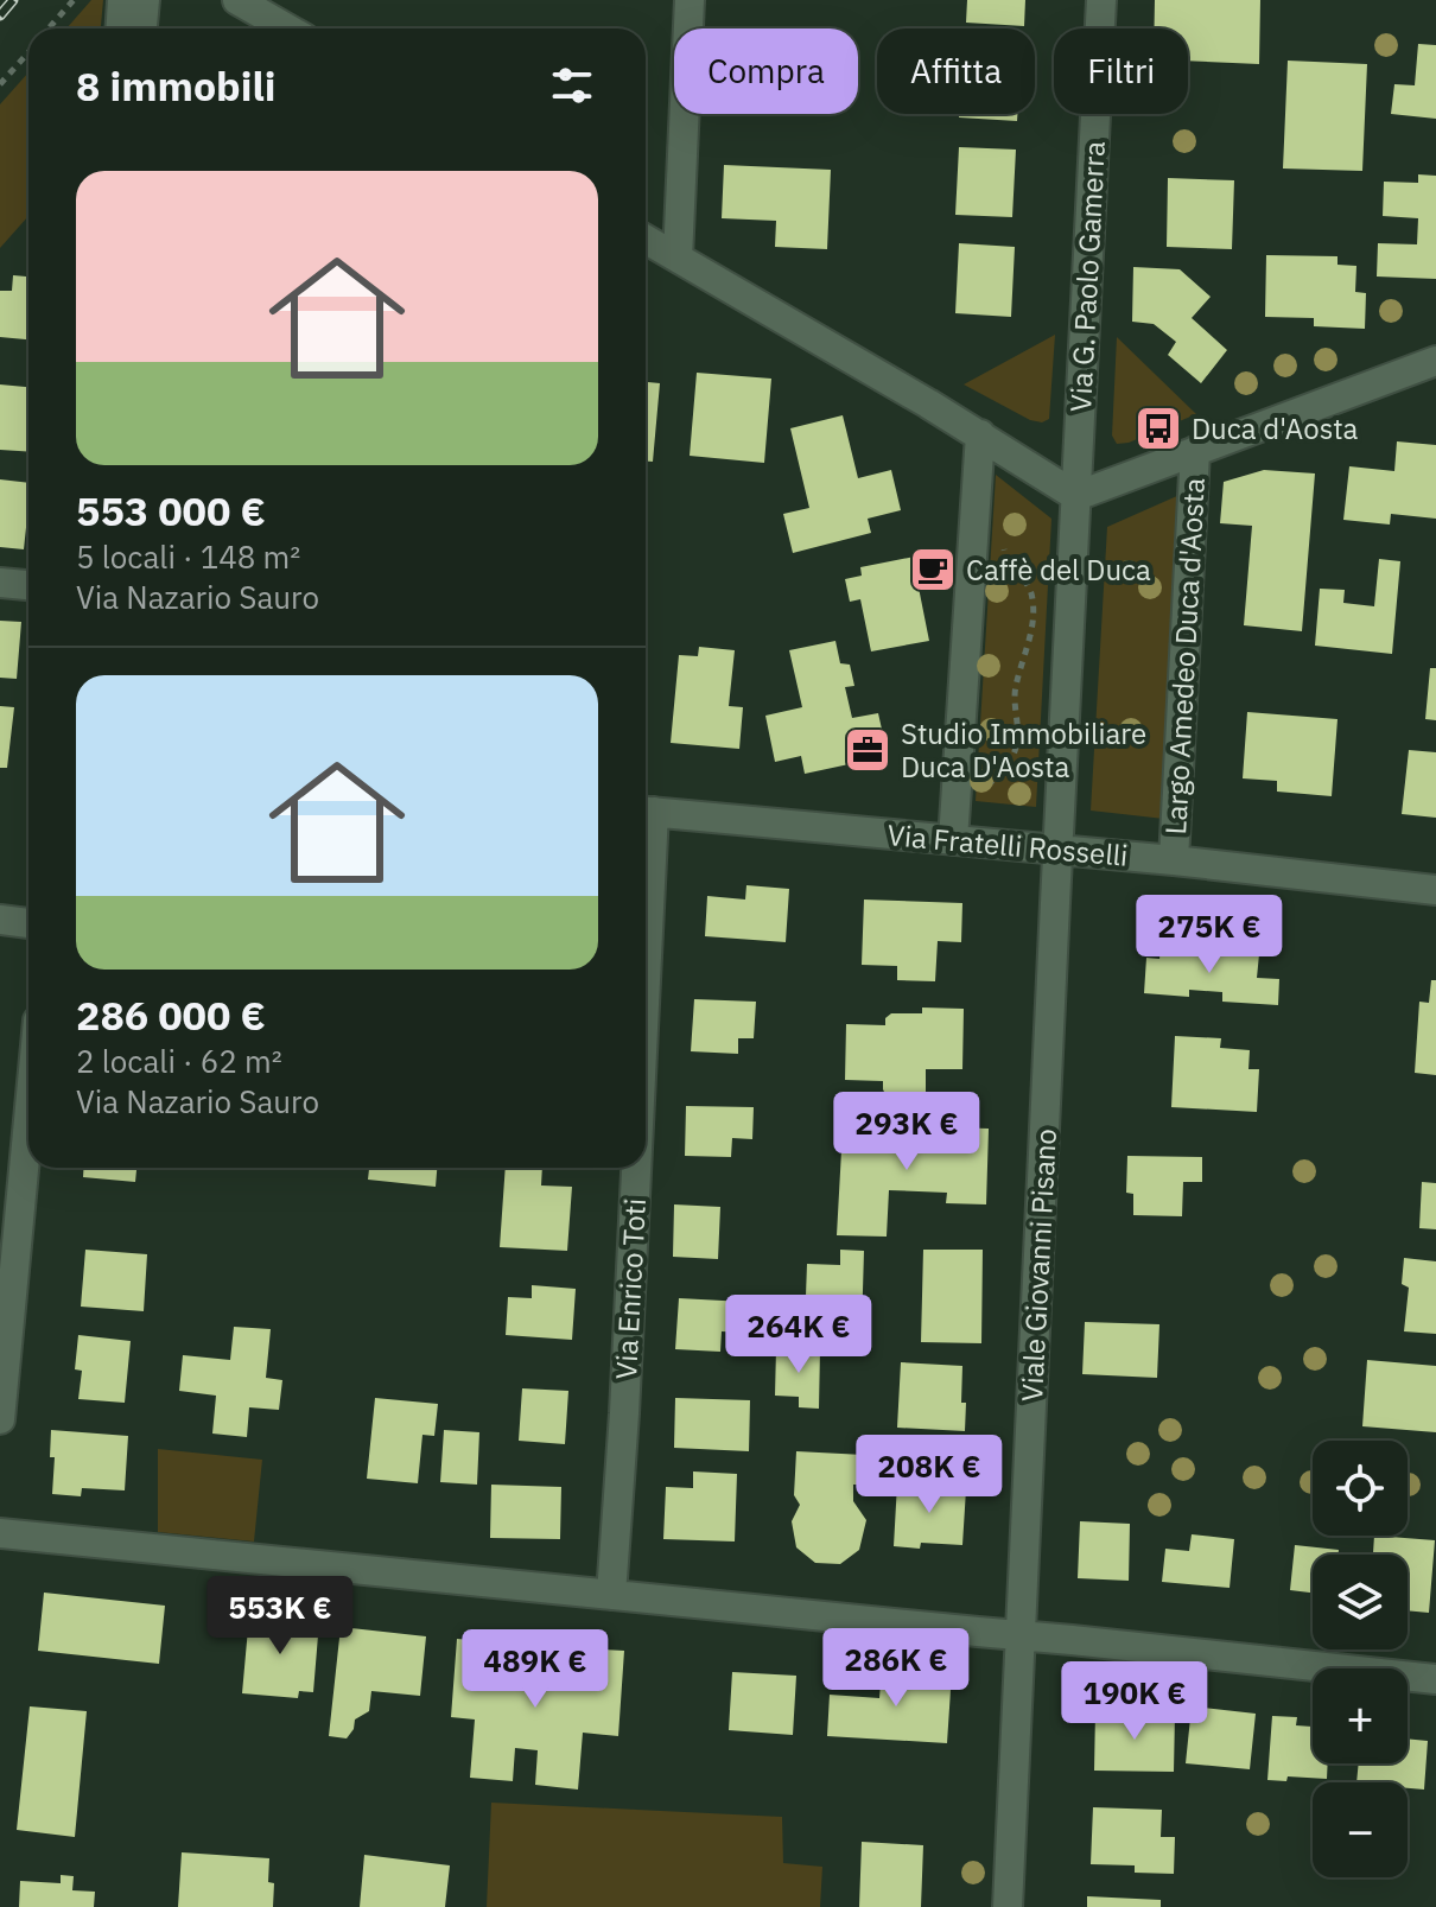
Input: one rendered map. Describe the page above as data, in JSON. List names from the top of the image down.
{
  "streets": {
    "street": [
      "Via G. Paolo Gamerra",
      "Largo Amedeo Duca d'Aosta",
      "Via Fratelli Rosselli",
      "Viale Giovanni Pisano",
      "Via Enrico Toti"
    ]
  },
  "crossings": [
    ["Largo Amedeo Duca d'Aosta", "Via Fratelli Rosselli"],
    ["Via Fratelli Rosselli", "Viale Giovanni Pisano"]
  ],
  "places": {
    "bus stop": ["Duca d'Aosta"],
    "cafe": ["Caffè del Duca"],
    "office": ["Studio Immobiliare Duca D'Aosta"]
  },
  "page": {
    "chip": ["Compra", "Affitta", "Filtri"],
    "heading": "8 immobili",
    "list": [
      {
        "name": "553 000 €",
        "note": "5 locali · 148 m² · Via Nazario Sauro"
      },
      {
        "name": "286 000 €",
        "note": "2 locali · 62 m² · Via Nazario Sauro"
      }
    ],
    "price": [
      "275K €",
      "293K €",
      "264K €",
      "208K €",
      "553K €",
      "286K €",
      "489K €",
      "190K €"
    ],
    "map_buttons": ["+", "−"]
  }
}
